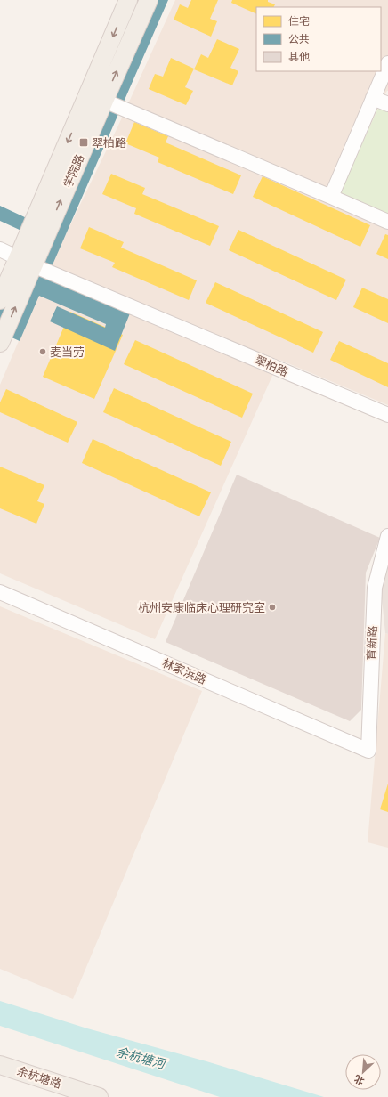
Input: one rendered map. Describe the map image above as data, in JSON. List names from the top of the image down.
{
  "streets": {
    "main road": ["学院路", "余杭塘路"],
    "street": ["翠柏路", "育新路", "林家浜路"]
  },
  "crossings": [
    ["学院路", "翠柏路"],
    ["育新路", "林家浜路"]
  ],
  "water": ["余杭塘河"],
  "places": {
    "transit": ["翠柏路"],
    "other": ["麦当劳", "杭州安康临床心理研究室"]
  },
  "legend": ["住宅", "公共", "其他"],
  "north": "bottom left"
}
